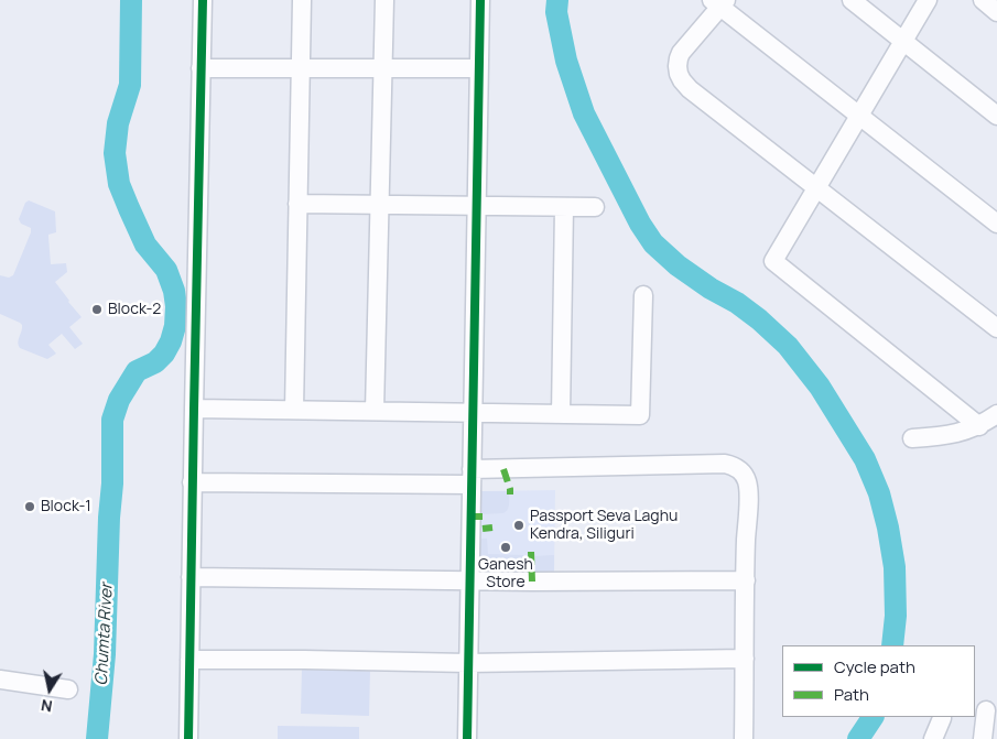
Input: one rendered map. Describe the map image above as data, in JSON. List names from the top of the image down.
{
  "water": ["Chumta River"],
  "places": [
    "Block-2",
    "Block-1",
    "Passport Seva Laghu Kendra, Siliguri",
    "Ganesh Store"
  ],
  "legend": ["Cycle path", "Path"],
  "north": "bottom"
}
